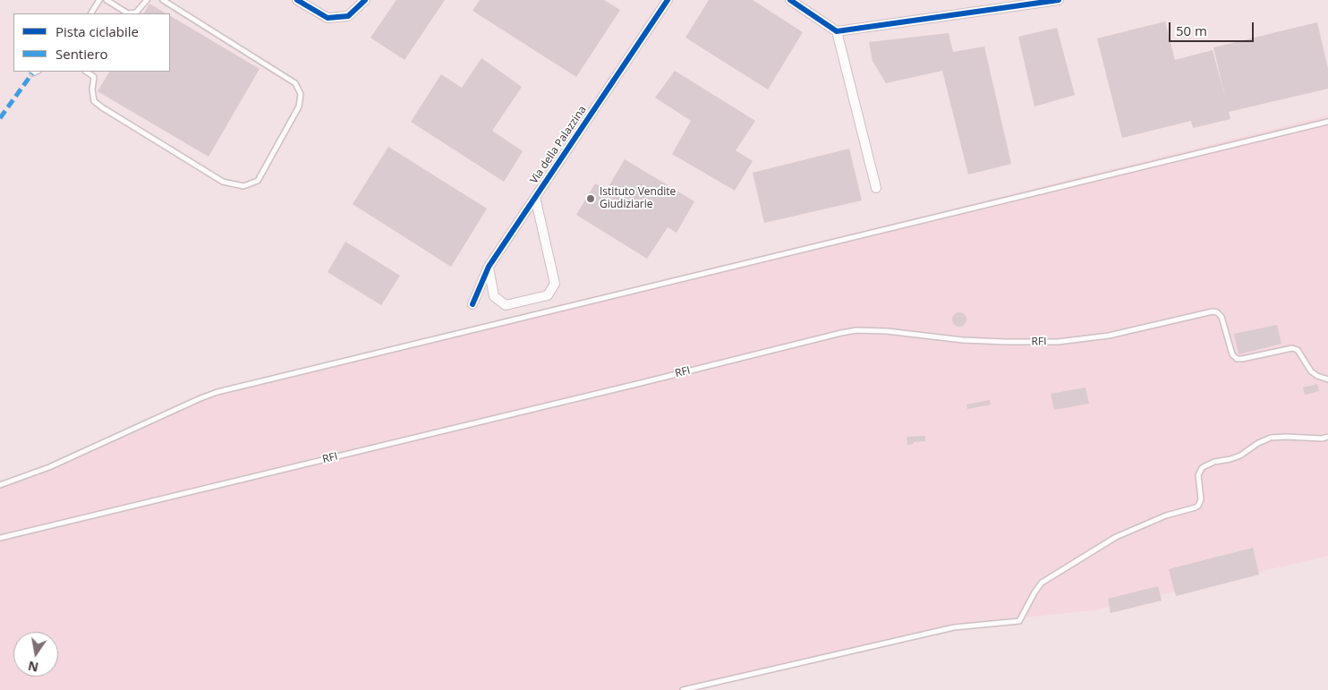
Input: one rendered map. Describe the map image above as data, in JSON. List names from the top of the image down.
{
  "streets": {
    "street": ["Via della Palazzina"],
    "lane": ["RFI"]
  },
  "places": ["Istituto Vendite Giudiziarie"],
  "legend": ["Pista ciclabile", "Sentiero"],
  "scale_bar": "50 m",
  "north": "bottom"
}
